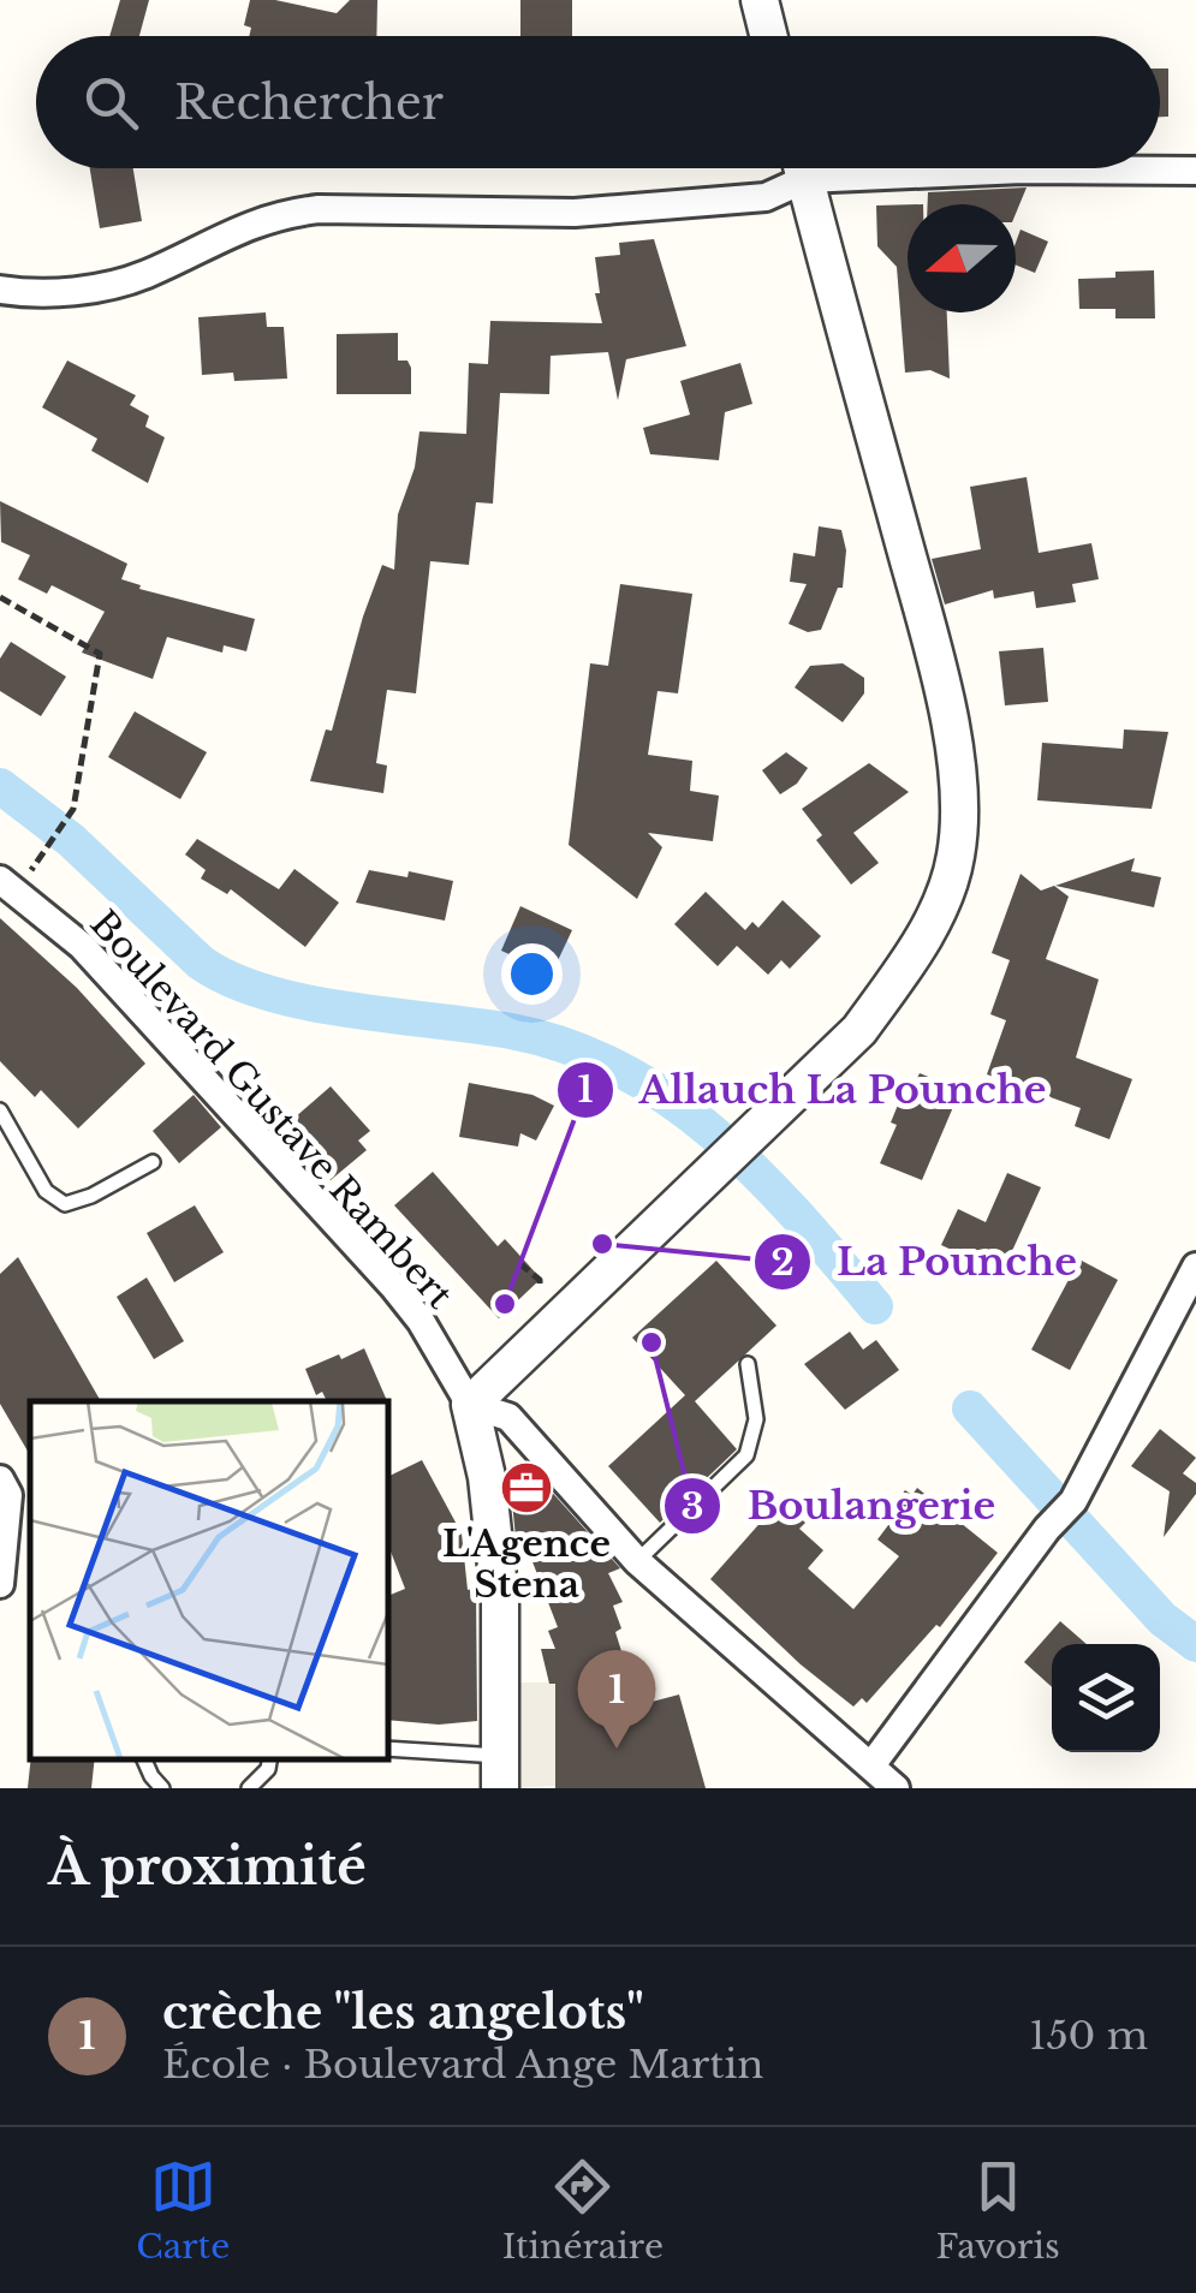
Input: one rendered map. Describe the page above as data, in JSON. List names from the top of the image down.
{
  "streets": {
    "street": ["Boulevard Gustave Rambert"]
  },
  "places": {
    "other": ["La Pounche", "Allauch La Pounche", "Boulangerie"],
    "office": ["L'Agence Stena"]
  },
  "north": "left",
  "page": {
    "search": "Rechercher",
    "pins": "1",
    "heading": "À proximité",
    "list": [
      {
        "mark": "1",
        "name": "crèche \"les angelots\"",
        "note": "École · Boulevard Ange Martin",
        "value": "150 m"
      }
    ],
    "nav": ["Carte", "Itinéraire", "Favoris"]
  }
}
